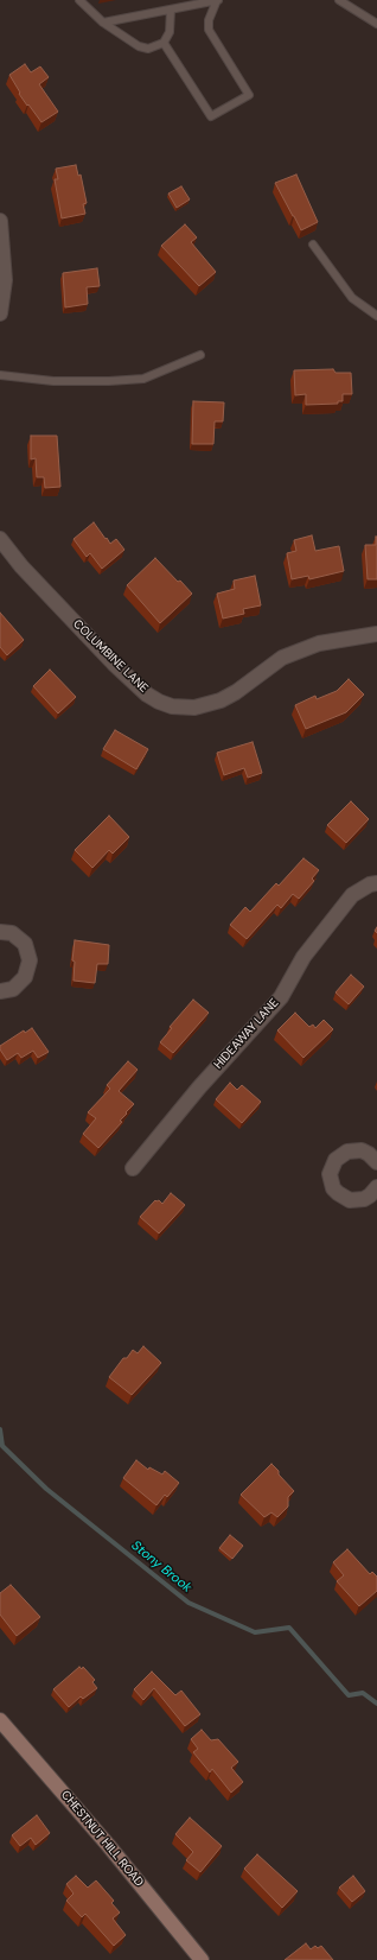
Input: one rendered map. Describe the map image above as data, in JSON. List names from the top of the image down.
{
  "streets": {
    "main road": ["CHESTNUT HILL ROAD"],
    "street": ["COLUMBINE LANE", "HIDEAWAY LANE"]
  },
  "water": ["Stony Brook"]
}
